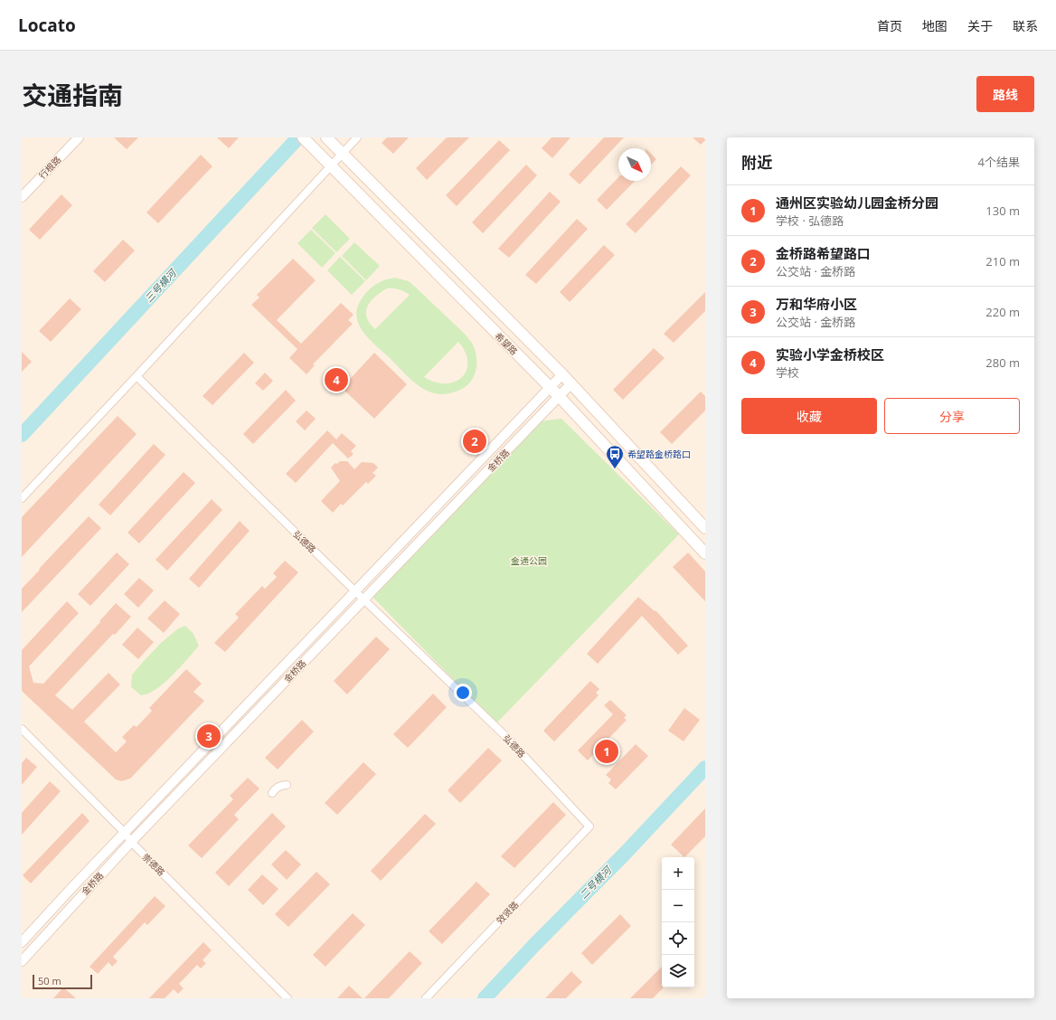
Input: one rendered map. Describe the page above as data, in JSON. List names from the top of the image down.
{
  "streets": {
    "main road": ["希望路"],
    "street": [
      "行根路",
      "金桥路",
      "弘德路",
      "崇德路",
      "效贤路"
    ]
  },
  "crossings": [
    ["希望路", "金桥路"],
    ["金桥路", "弘德路"],
    ["金桥路", "崇德路"],
    ["弘德路", "效贤路"]
  ],
  "water": ["三号横河", "二号横河"],
  "parks": ["金通公园"],
  "places": {
    "bus stop": ["希望路金桥路口"]
  },
  "scale_bar": "50 m",
  "north": "bottom right",
  "page": {
    "header": "Locato",
    "nav": [
      "首页",
      "地图",
      "关于",
      "联系"
    ],
    "title": "交通指南",
    "buttons": [
      "路线",
      ["收藏", "分享"]
    ],
    "heading": ["附近", "4个结果"],
    "list": [
      {
        "mark": "1",
        "name": "通州区实验幼儿园金桥分园",
        "note": "学校 · 弘德路",
        "value": "130 m"
      },
      {
        "mark": "2",
        "name": "金桥路希望路口",
        "note": "公交站 · 金桥路",
        "value": "210 m"
      },
      {
        "mark": "3",
        "name": "万和华府小区",
        "note": "公交站 · 金桥路",
        "value": "220 m"
      },
      {
        "mark": "4",
        "name": "实验小学金桥校区",
        "note": "学校",
        "value": "280 m"
      }
    ],
    "pins": [
      "4",
      "2",
      "3",
      "1"
    ],
    "map_buttons": ["+", "−"],
    "scale": "50 m"
  }
}
